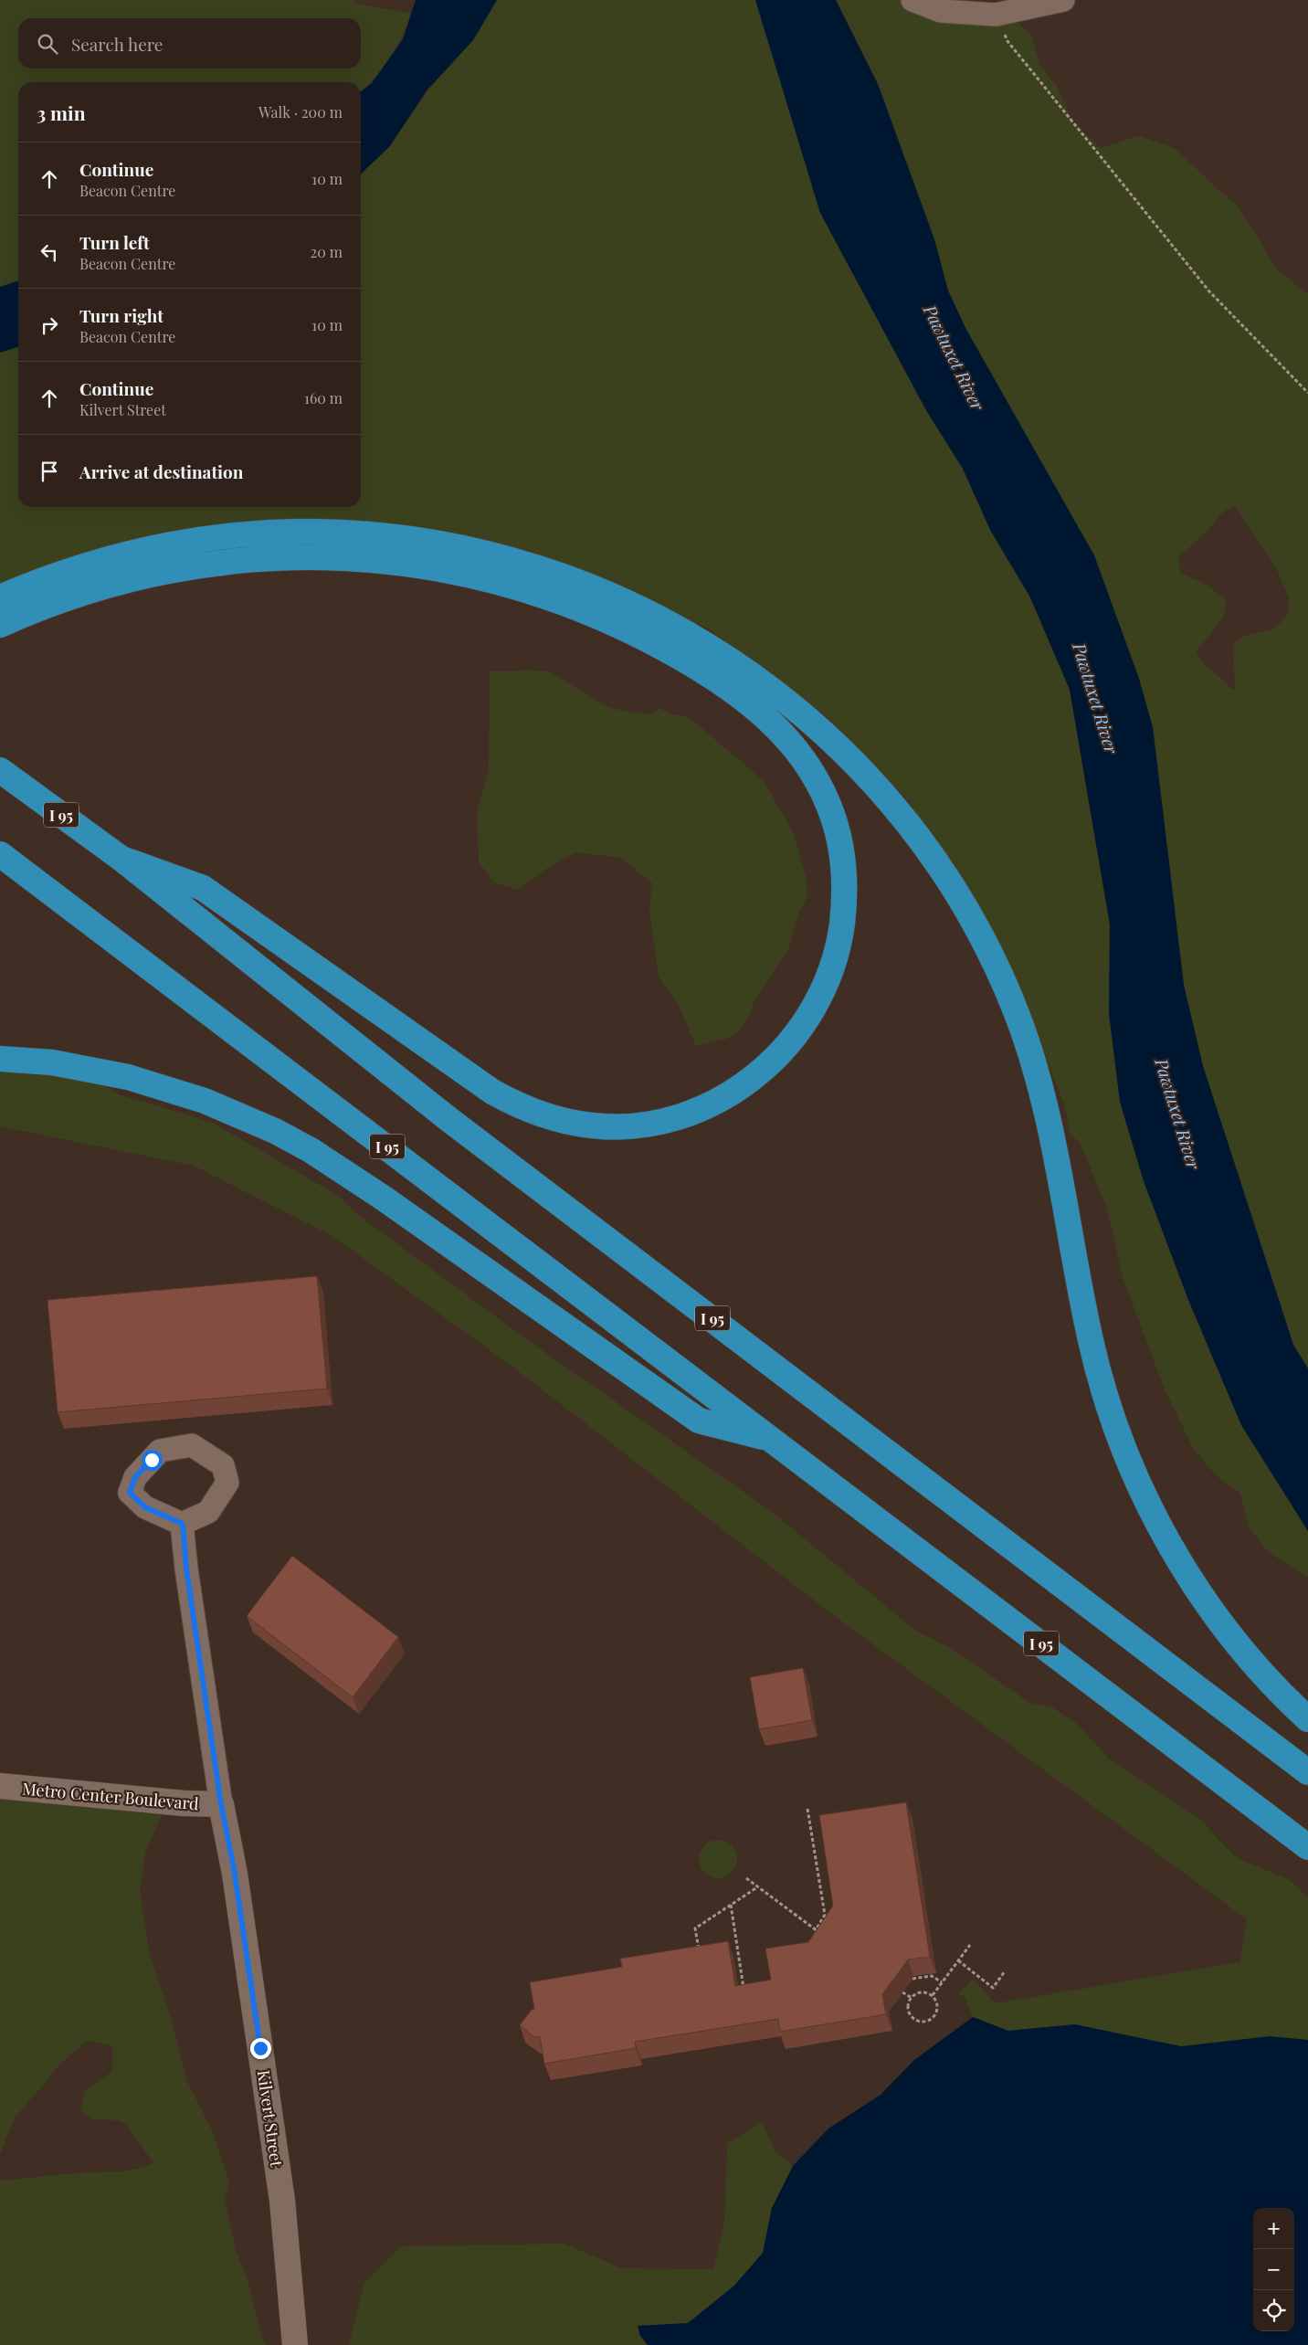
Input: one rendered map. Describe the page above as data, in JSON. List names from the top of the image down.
{
  "streets": {
    "highway": ["I 95"],
    "street": ["Metro Center Boulevard", "Kilvert Street"]
  },
  "crossings": [
    ["Metro Center Boulevard", "Kilvert Street"]
  ],
  "water": ["Pawtuxet River"],
  "page": {
    "search": "Search here",
    "heading": ["3 min", "Walk · 200 m"],
    "list": [
      ["Continue", "Beacon Centre", "10 m"],
      ["Turn left", "Beacon Centre", "20 m"],
      ["Turn right", "Beacon Centre", "10 m"],
      ["Continue", "Kilvert Street", "160 m"],
      "Arrive at destination"
    ],
    "map_buttons": ["+", "−"]
  }
}
